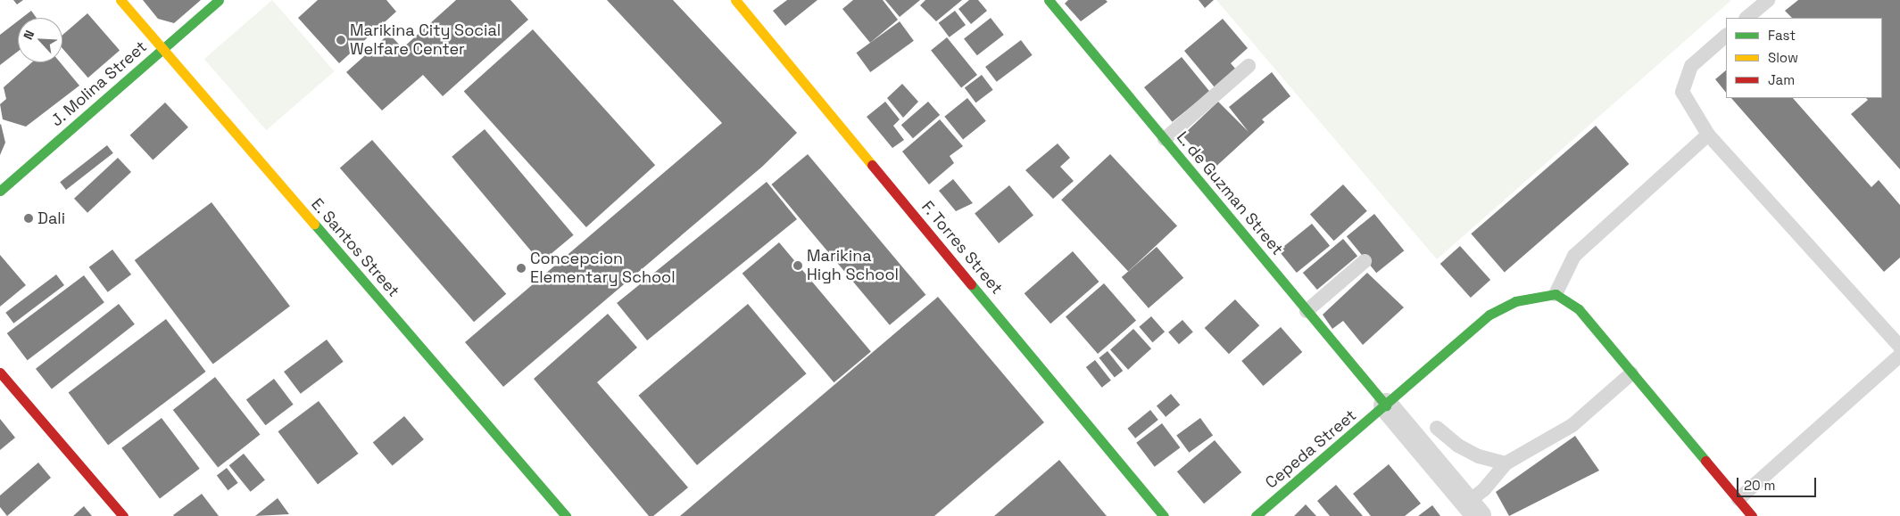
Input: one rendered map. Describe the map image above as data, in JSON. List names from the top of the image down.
{
  "streets": {
    "street": [
      "J. Molina Street",
      "L. de Guzman Street",
      "E. Santos Street",
      "F. Torres Street",
      "Cepeda Street"
    ]
  },
  "crossings": [
    ["J. Molina Street", "E. Santos Street"],
    ["L. de Guzman Street", "Cepeda Street"]
  ],
  "places": [
    "Marikina City Social Welfare Center",
    "Dali",
    "Marikina High School",
    "Concepcion Elementary School"
  ],
  "legend": ["Fast", "Slow", "Jam"],
  "scale_bar": "20 m",
  "north": "top left"
}
